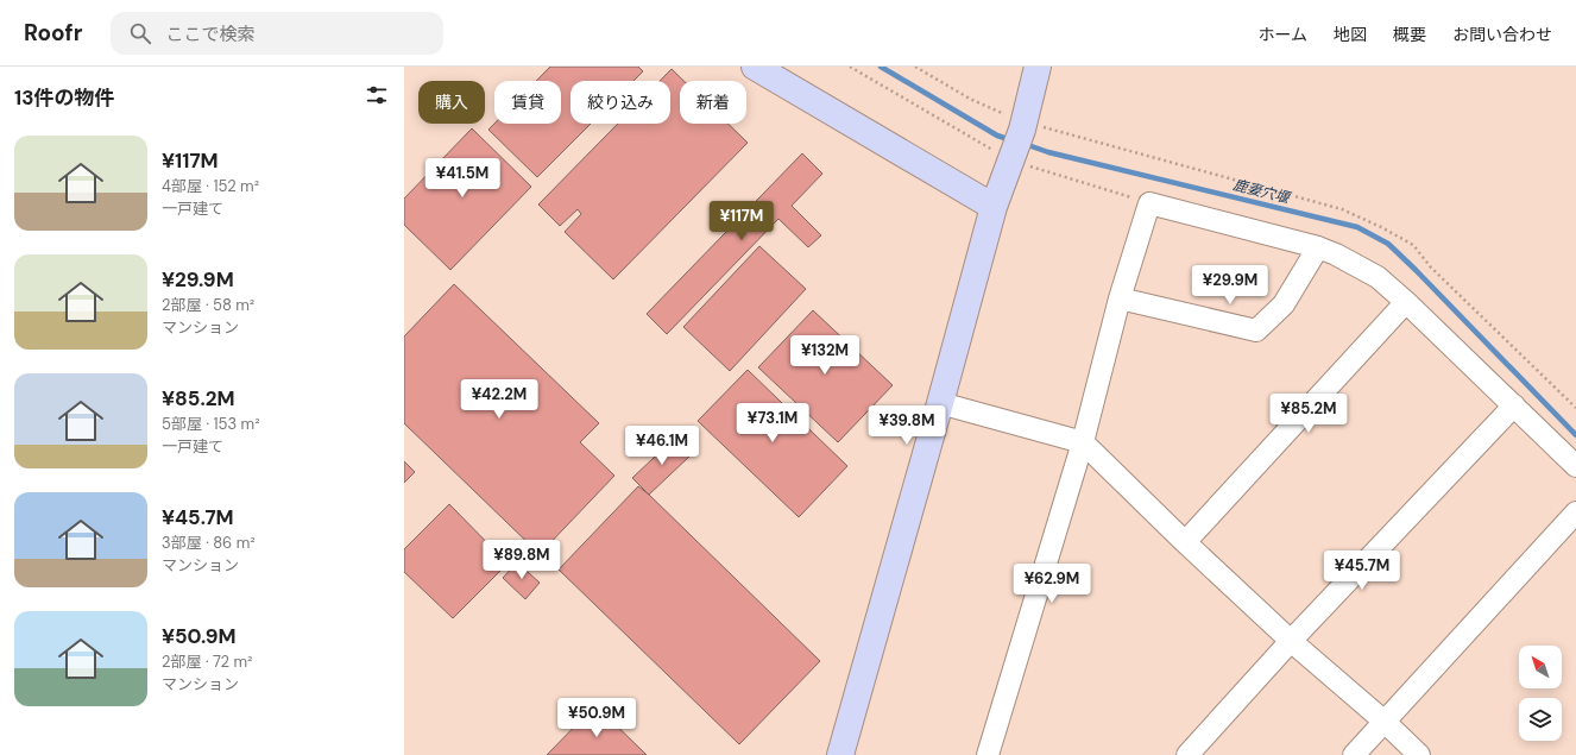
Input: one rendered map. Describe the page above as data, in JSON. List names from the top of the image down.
{
  "water": ["鹿妻穴堰"],
  "north": "top left",
  "page": {
    "header": "Roofr",
    "search": "ここで検索",
    "nav": [
      "ホーム",
      "地図",
      "概要",
      "お問い合わせ"
    ],
    "heading": "13件の物件",
    "chip": [
      "購入",
      "賃貸",
      "絞り込み",
      "新着"
    ],
    "list": [
      {
        "name": "¥117M",
        "note": "4部屋 · 152 m² · 一戸建て"
      },
      {
        "name": "¥29.9M",
        "note": "2部屋 · 58 m² · マンション"
      },
      {
        "name": "¥85.2M",
        "note": "5部屋 · 153 m² · 一戸建て"
      },
      {
        "name": "¥45.7M",
        "note": "3部屋 · 86 m² · マンション"
      },
      {
        "name": "¥50.9M",
        "note": "2部屋 · 72 m² · マンション"
      }
    ],
    "price": [
      "¥41.5M",
      "¥117M",
      "¥29.9M",
      "¥132M",
      "¥42.2M",
      "¥85.2M",
      "¥73.1M",
      "¥39.8M",
      "¥46.1M",
      "¥89.8M",
      "¥45.7M",
      "¥62.9M",
      "¥50.9M"
    ]
  }
}
